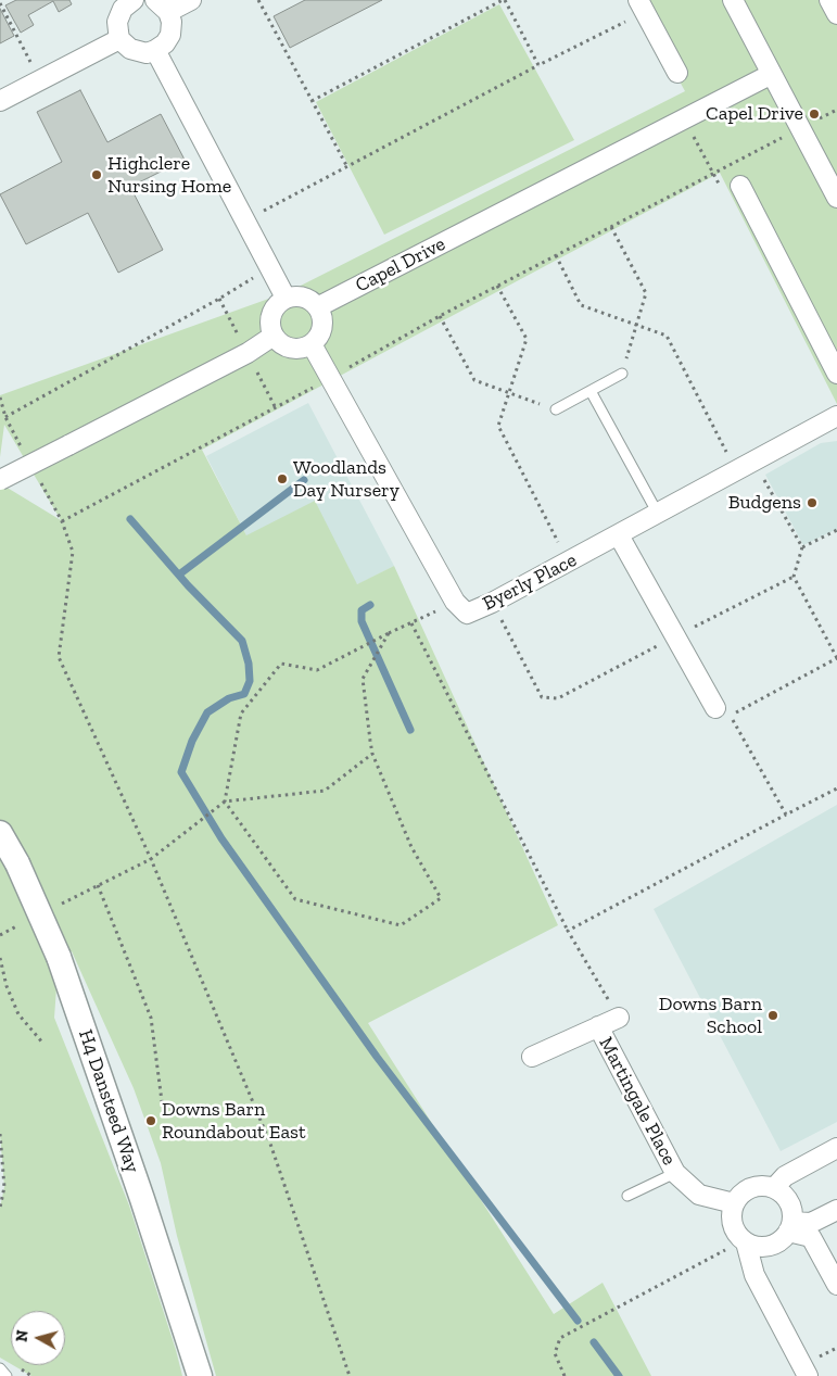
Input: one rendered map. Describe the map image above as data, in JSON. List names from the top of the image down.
{
  "streets": {
    "street": [
      "Capel Drive",
      "Byerly Place",
      "H4 Dansteed Way",
      "Martingale Place"
    ]
  },
  "crossings": [
    ["Capel Drive", "Byerly Place"]
  ],
  "places": [
    "Capel Drive",
    "Highclere Nursing Home",
    "Woodlands Day Nursery",
    "Budgens",
    "Downs Barn School",
    "Downs Barn Roundabout East"
  ],
  "north": "left"
}
